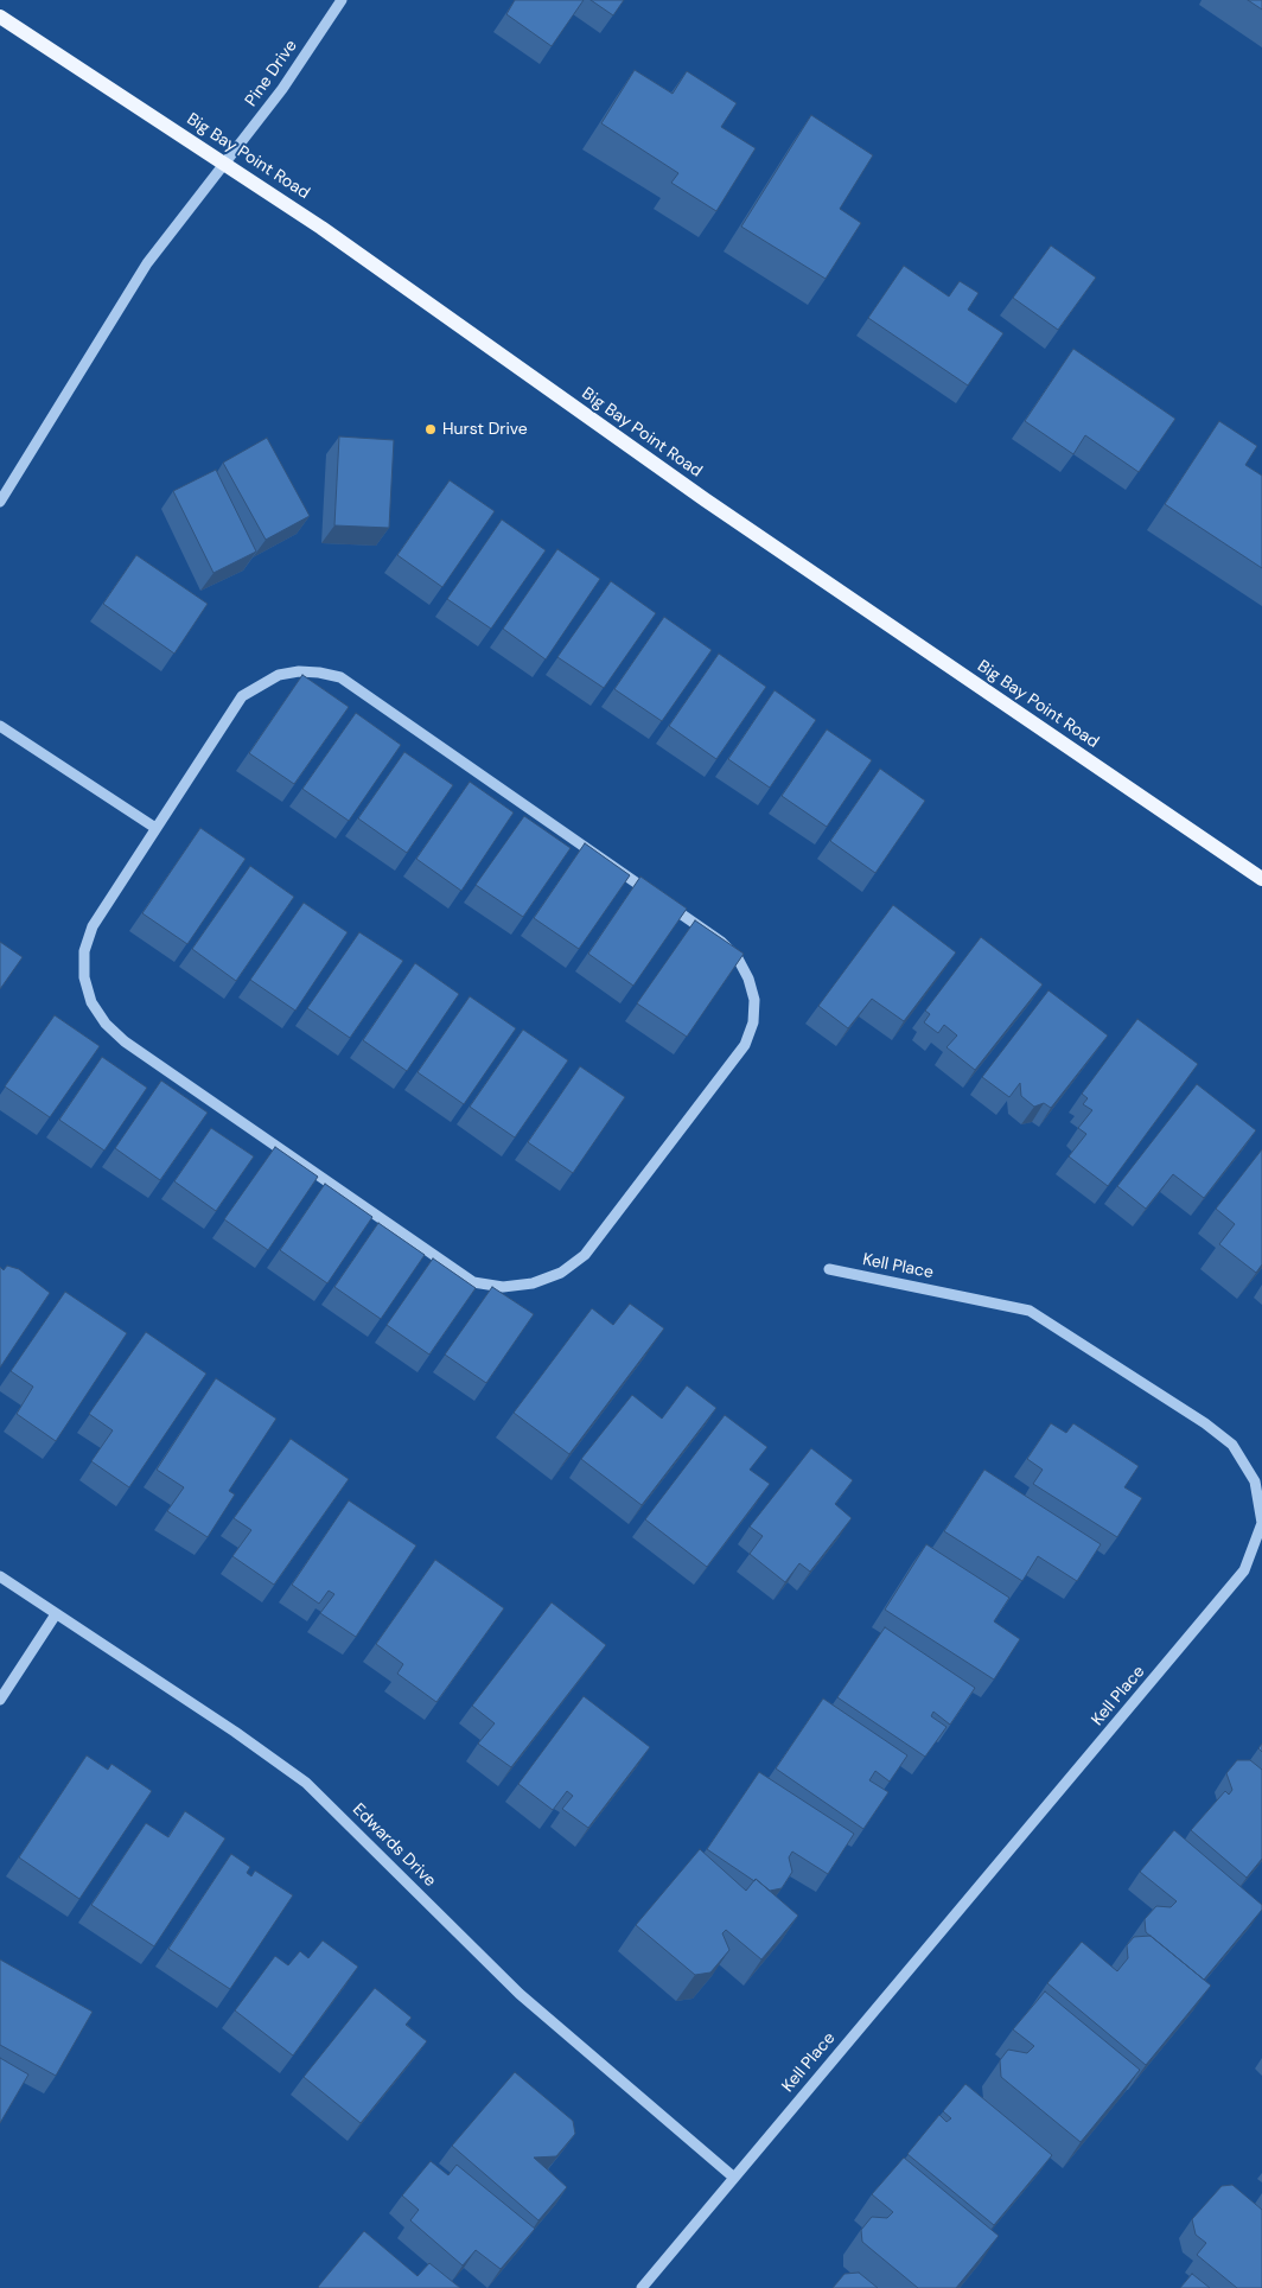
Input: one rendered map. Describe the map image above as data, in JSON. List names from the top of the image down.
{
  "streets": {
    "main road": ["Big Bay Point Road"],
    "street": ["Pine Drive", "Kell Place", "Edwards Drive"]
  },
  "crossings": [
    ["Pine Drive", "Big Bay Point Road"],
    ["Kell Place", "Edwards Drive"]
  ],
  "places": ["Hurst Drive"]
}
